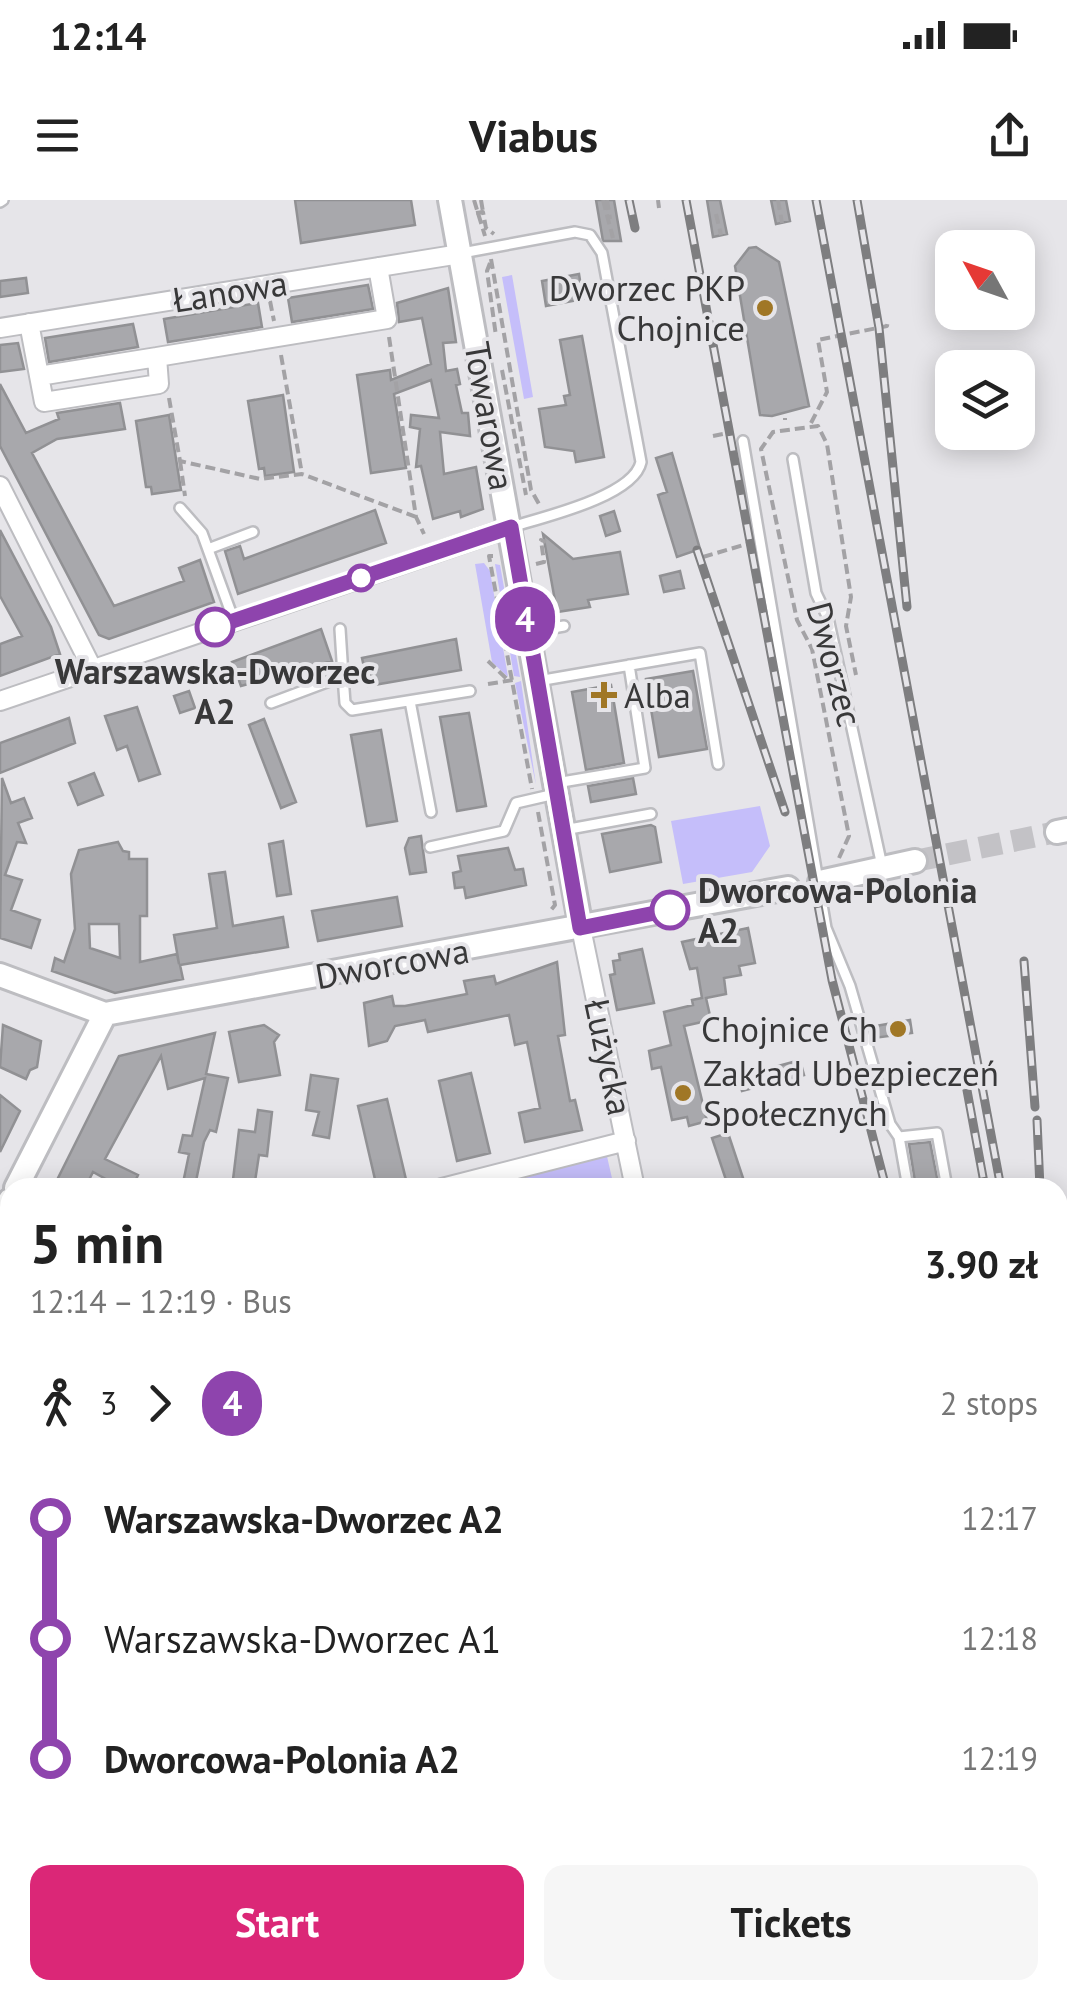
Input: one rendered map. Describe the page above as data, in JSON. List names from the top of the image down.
{
  "streets": {
    "street": [
      "Łanowa",
      "Towarowa",
      "Dworcowa",
      "Łużycka"
    ],
    "lane": ["Dworzec"]
  },
  "crossings": [
    ["Łanowa", "Towarowa"],
    ["Towarowa", "Dworcowa"],
    ["Towarowa", "Łużycka"],
    ["Dworcowa", "Łużycka"]
  ],
  "places": {
    "other": [
      "Dworzec PKP Chojnice",
      "Warszawska-Dworzec A2",
      "Dworcowa-Polonia A2",
      "Chojnice Ch",
      "Zakład Ubezpieczeń Społecznych"
    ],
    "health": ["Alba"]
  },
  "lines": ["bus line 4"],
  "north": "top left",
  "page": {
    "status": "12:14",
    "header": "Viabus",
    "on_map": "4",
    "heading": ["5 min", "12:14 – 12:19 · Bus", "3.90 zł"],
    "legs": ["3", "4", "2 stops"],
    "list": [
      {
        "name": "Warszawska-Dworzec A2",
        "value": "12:17"
      },
      {
        "name": "Warszawska-Dworzec A1",
        "value": "12:18"
      },
      {
        "name": "Dworcowa-Polonia A2",
        "value": "12:19"
      }
    ],
    "buttons": ["Start", "Tickets"]
  }
}
